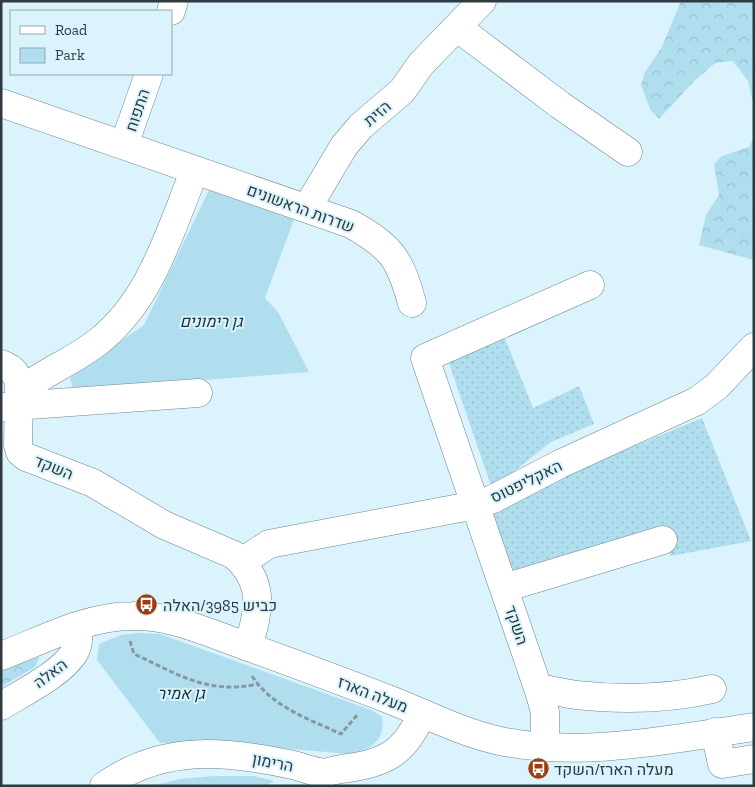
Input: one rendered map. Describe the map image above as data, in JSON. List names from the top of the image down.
{
  "streets": {
    "street": [
      "התפוח",
      "הזית",
      "שדרות הראשונים",
      "השקד",
      "האקליפטוס",
      "האלה",
      "מעלה הארז",
      "הרימון"
    ]
  },
  "crossings": [
    ["התפוח", "שדרות הראשונים"],
    ["הזית", "שדרות הראשונים"],
    ["השקד", "האקליפטוס"],
    ["השקד", "מעלה הארז"],
    ["האלה", "מעלה הארז"],
    ["מעלה הארז", "הרימון"]
  ],
  "parks": ["גן רימונים", "גן אמיר"],
  "places": {
    "bus stop": ["כביש 3985/האלה", "מעלה הארז/השקד"]
  },
  "legend": ["Road", "Park"]
}
